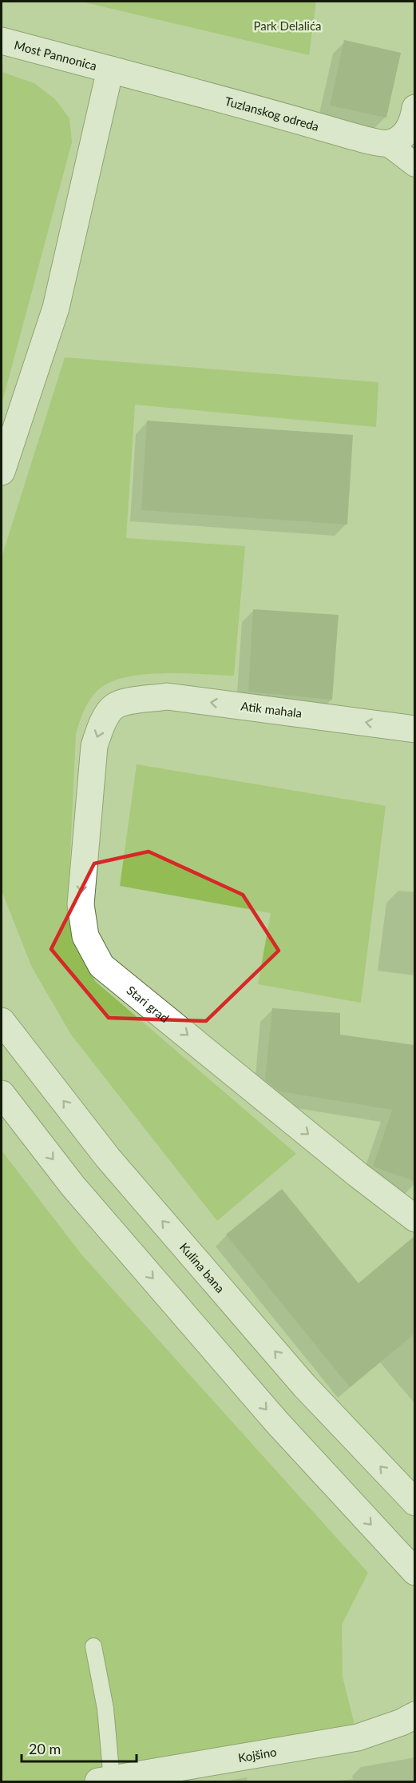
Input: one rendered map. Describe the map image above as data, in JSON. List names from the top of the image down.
{
  "streets": {
    "street": [
      "Most Pannonica",
      "Tuzlanskog odreda",
      "Atik mahala",
      "Stari grad",
      "Kulina bana",
      "Kojšino"
    ]
  },
  "crossings": [
    ["Most Pannonica", "Tuzlanskog odreda"],
    ["Atik mahala", "Stari grad"]
  ],
  "one_way": ["Atik mahala"],
  "parks": ["Park Delalića"],
  "scale_bar": "20 m"
}
